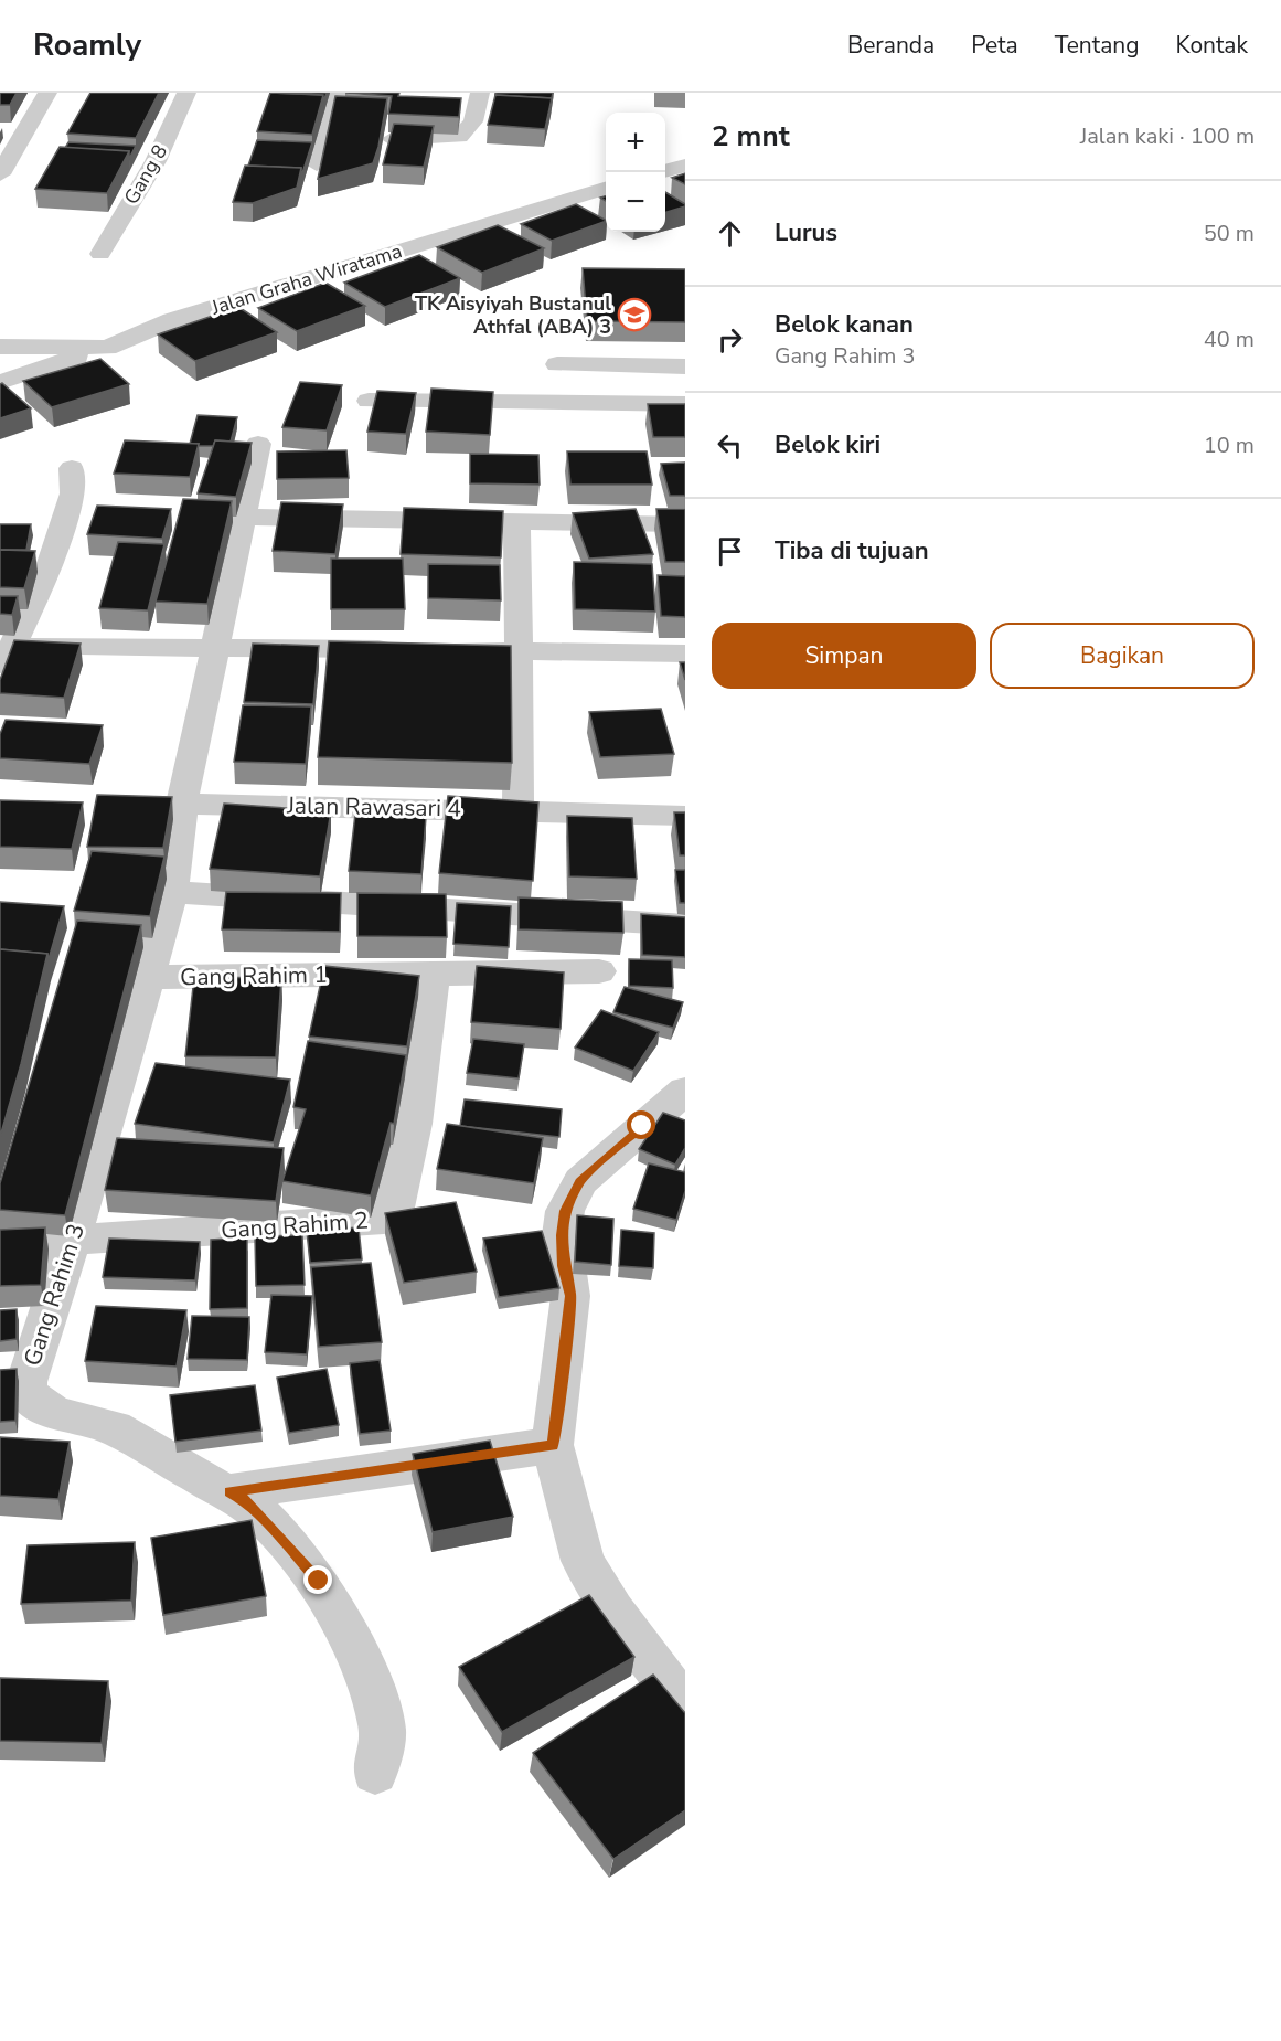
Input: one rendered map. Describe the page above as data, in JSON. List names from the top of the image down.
{
  "streets": {
    "street": [
      "Gang 8",
      "Jalan Graha Wiratama",
      "Jalan Rawasari 4",
      "Gang Rahim 1",
      "Gang Rahim 2",
      "Gang Rahim 3"
    ]
  },
  "crossings": [
    ["Jalan Rawasari 4", "Gang Rahim 3"],
    ["Gang Rahim 1", "Gang Rahim 2"],
    ["Gang Rahim 1", "Gang Rahim 3"],
    ["Gang Rahim 2", "Gang Rahim 3"]
  ],
  "places": {
    "school or university": ["TK Aisyiyah Bustanul Athfal (ABA) 3"]
  },
  "page": {
    "header": "Roamly",
    "nav": [
      "Beranda",
      "Peta",
      "Tentang",
      "Kontak"
    ],
    "heading": ["2 mnt", "Jalan kaki · 100 m"],
    "map_buttons": ["+", "−"],
    "list": [
      ["Lurus", "50 m"],
      ["Belok kanan", "Gang Rahim 3", "40 m"],
      ["Belok kiri", "10 m"],
      "Tiba di tujuan"
    ],
    "buttons": ["Simpan", "Bagikan"]
  }
}
